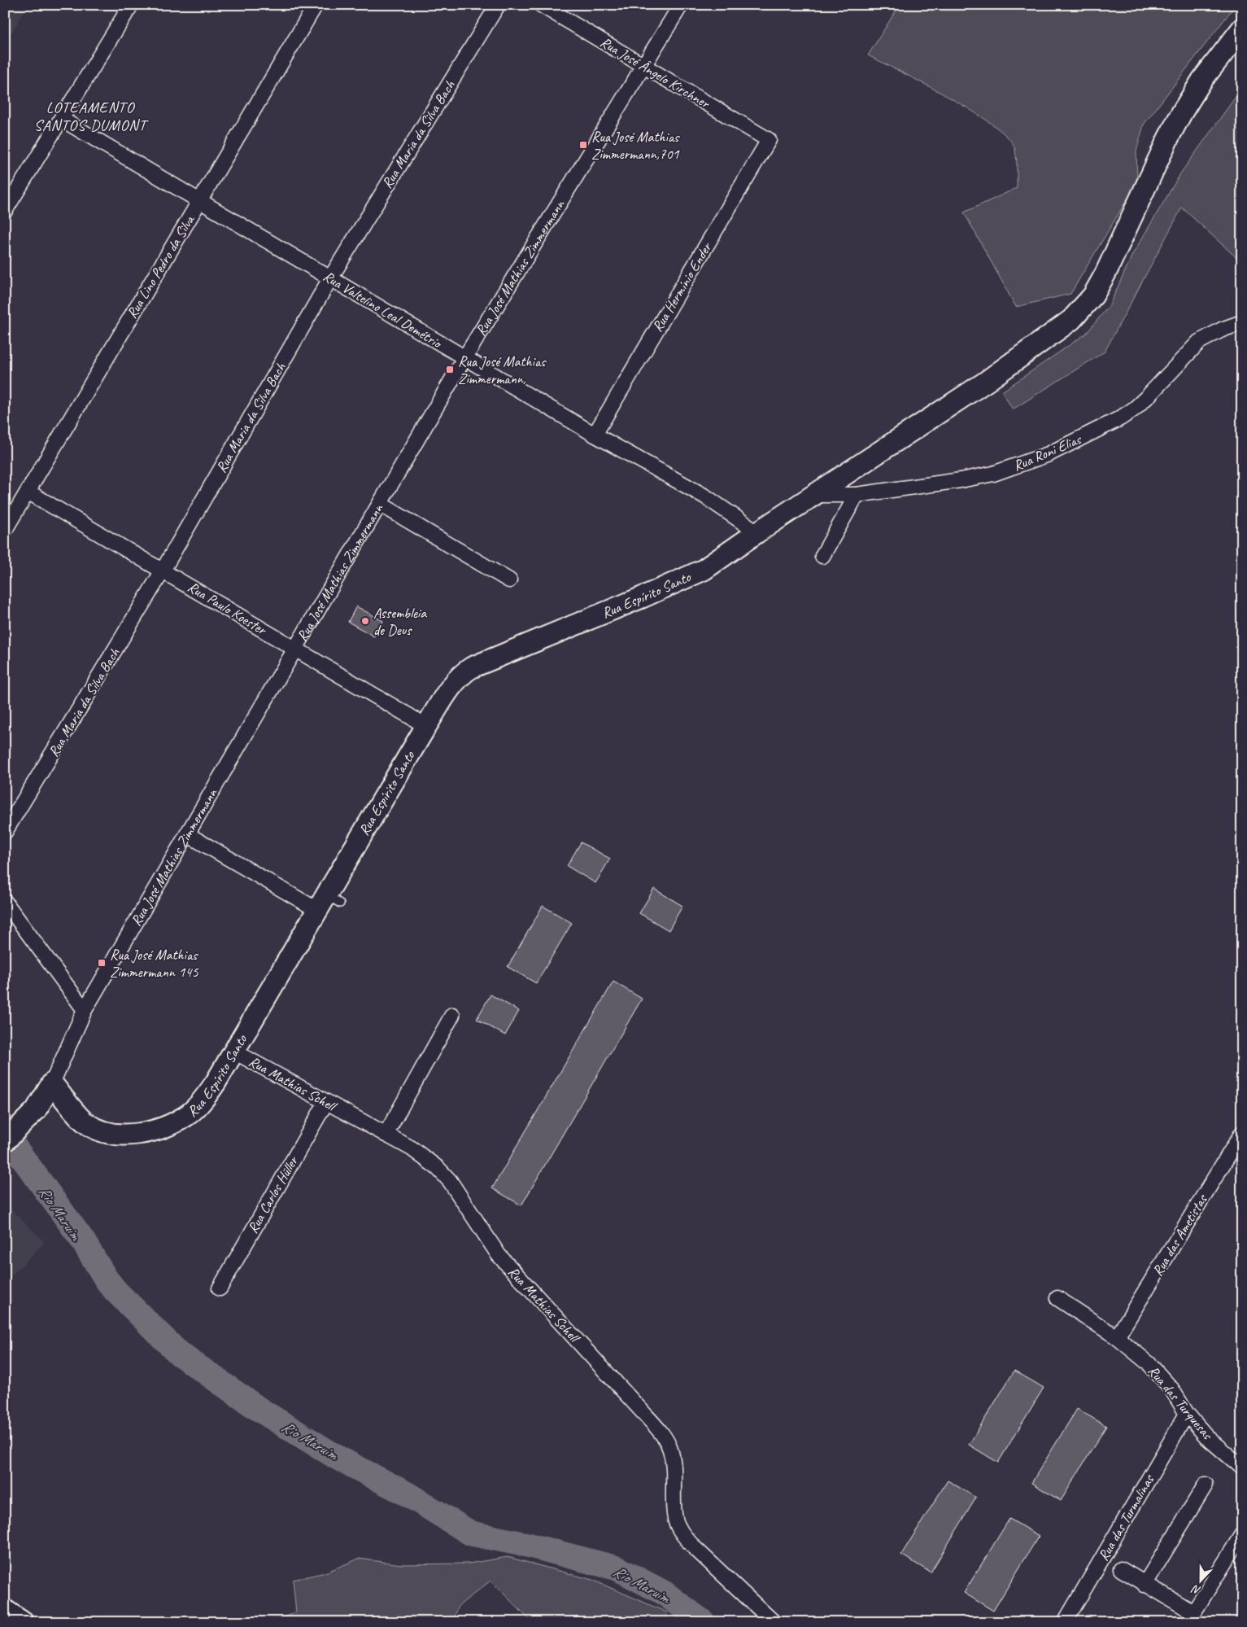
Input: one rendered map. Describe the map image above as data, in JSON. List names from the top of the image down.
{
  "streets": {
    "street": [
      "Rua José Ângelo Kirchner",
      "Rua Maria da Silva Bach",
      "Rua Lino Pedro da Silva",
      "Rua José Mathias Zimmermann",
      "Rua Hermínio Ender",
      "Rua Valtelino Leal Demétrio",
      "Rua Roni Elias",
      "Rua Espírito Santo",
      "Rua Paulo Koester",
      "Rua Mathias Schell",
      "Rua Carlos Hüller",
      "Rua das Ametistas",
      "Rua das Turquesas",
      "Rua das Turmalinas"
    ]
  },
  "crossings": [
    ["Rua José Ângelo Kirchner", "Rua José Mathias Zimmermann"],
    ["Rua José Ângelo Kirchner", "Rua Hermínio Ender"],
    ["Rua Maria da Silva Bach", "Rua Valtelino Leal Demétrio"],
    ["Rua Maria da Silva Bach", "Rua Paulo Koester"],
    ["Rua Lino Pedro da Silva", "Rua Valtelino Leal Demétrio"],
    ["Rua Lino Pedro da Silva", "Rua Paulo Koester"],
    ["Rua José Mathias Zimmermann", "Rua Valtelino Leal Demétrio"],
    ["Rua José Mathias Zimmermann", "Rua Espírito Santo"],
    ["Rua José Mathias Zimmermann", "Rua Paulo Koester"],
    ["Rua Hermínio Ender", "Rua Valtelino Leal Demétrio"],
    ["Rua Valtelino Leal Demétrio", "Rua Espírito Santo"],
    ["Rua Roni Elias", "Rua Espírito Santo"],
    ["Rua Espírito Santo", "Rua Paulo Koester"],
    ["Rua Espírito Santo", "Rua Mathias Schell"],
    ["Rua Mathias Schell", "Rua Carlos Hüller"],
    ["Rua das Ametistas", "Rua das Turquesas"],
    ["Rua das Turquesas", "Rua das Turmalinas"]
  ],
  "districts": ["LOTEAMENTO SANTOS DUMONT"],
  "water": ["Rio Maruim"],
  "places": {
    "transit": ["Rua José Mathias Zimmermann,701", "Rua José Mathias Zimmermann,", "Rua José Mathias Zimmermann 145"],
    "other": ["Assembleia de Deus"]
  },
  "north": "bottom"
}
